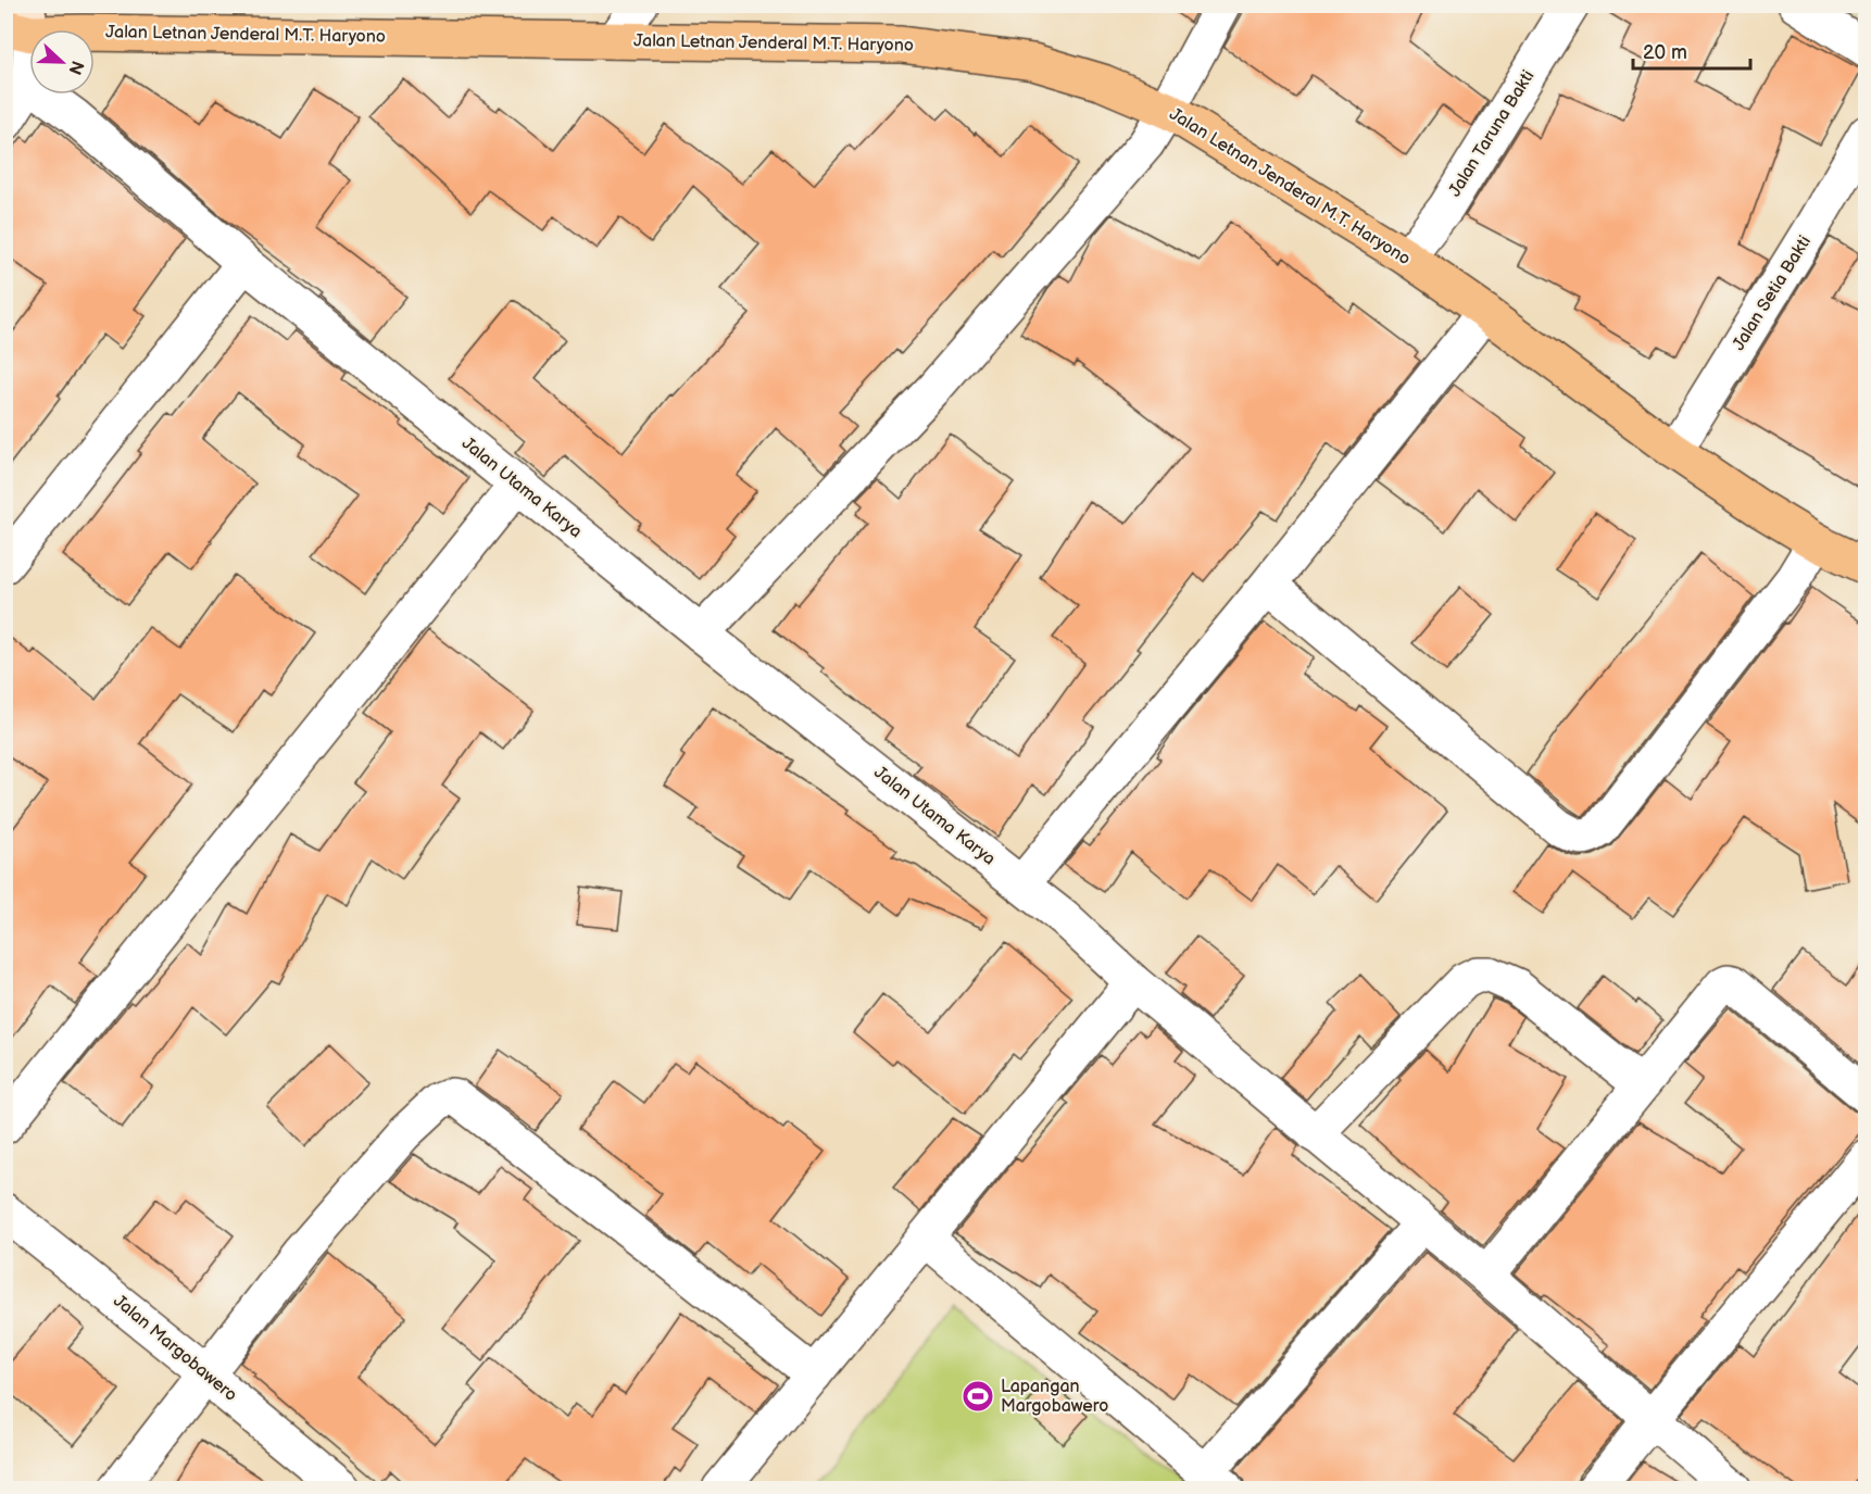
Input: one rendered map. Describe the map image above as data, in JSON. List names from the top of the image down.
{
  "streets": {
    "highway": ["Jalan Letnan Jenderal M.T. Haryono"],
    "street": [
      "Jalan Taruna Bakti",
      "Jalan Setia Bakti",
      "Jalan Utama Karya",
      "Jalan Margobawero"
    ]
  },
  "crossings": [
    ["Jalan Letnan Jenderal M.T. Haryono", "Jalan Taruna Bakti"],
    ["Jalan Letnan Jenderal M.T. Haryono", "Jalan Setia Bakti"]
  ],
  "places": {
    "sports": ["Lapangan Margobawero"]
  },
  "scale_bar": "20 m",
  "north": "right"
}
